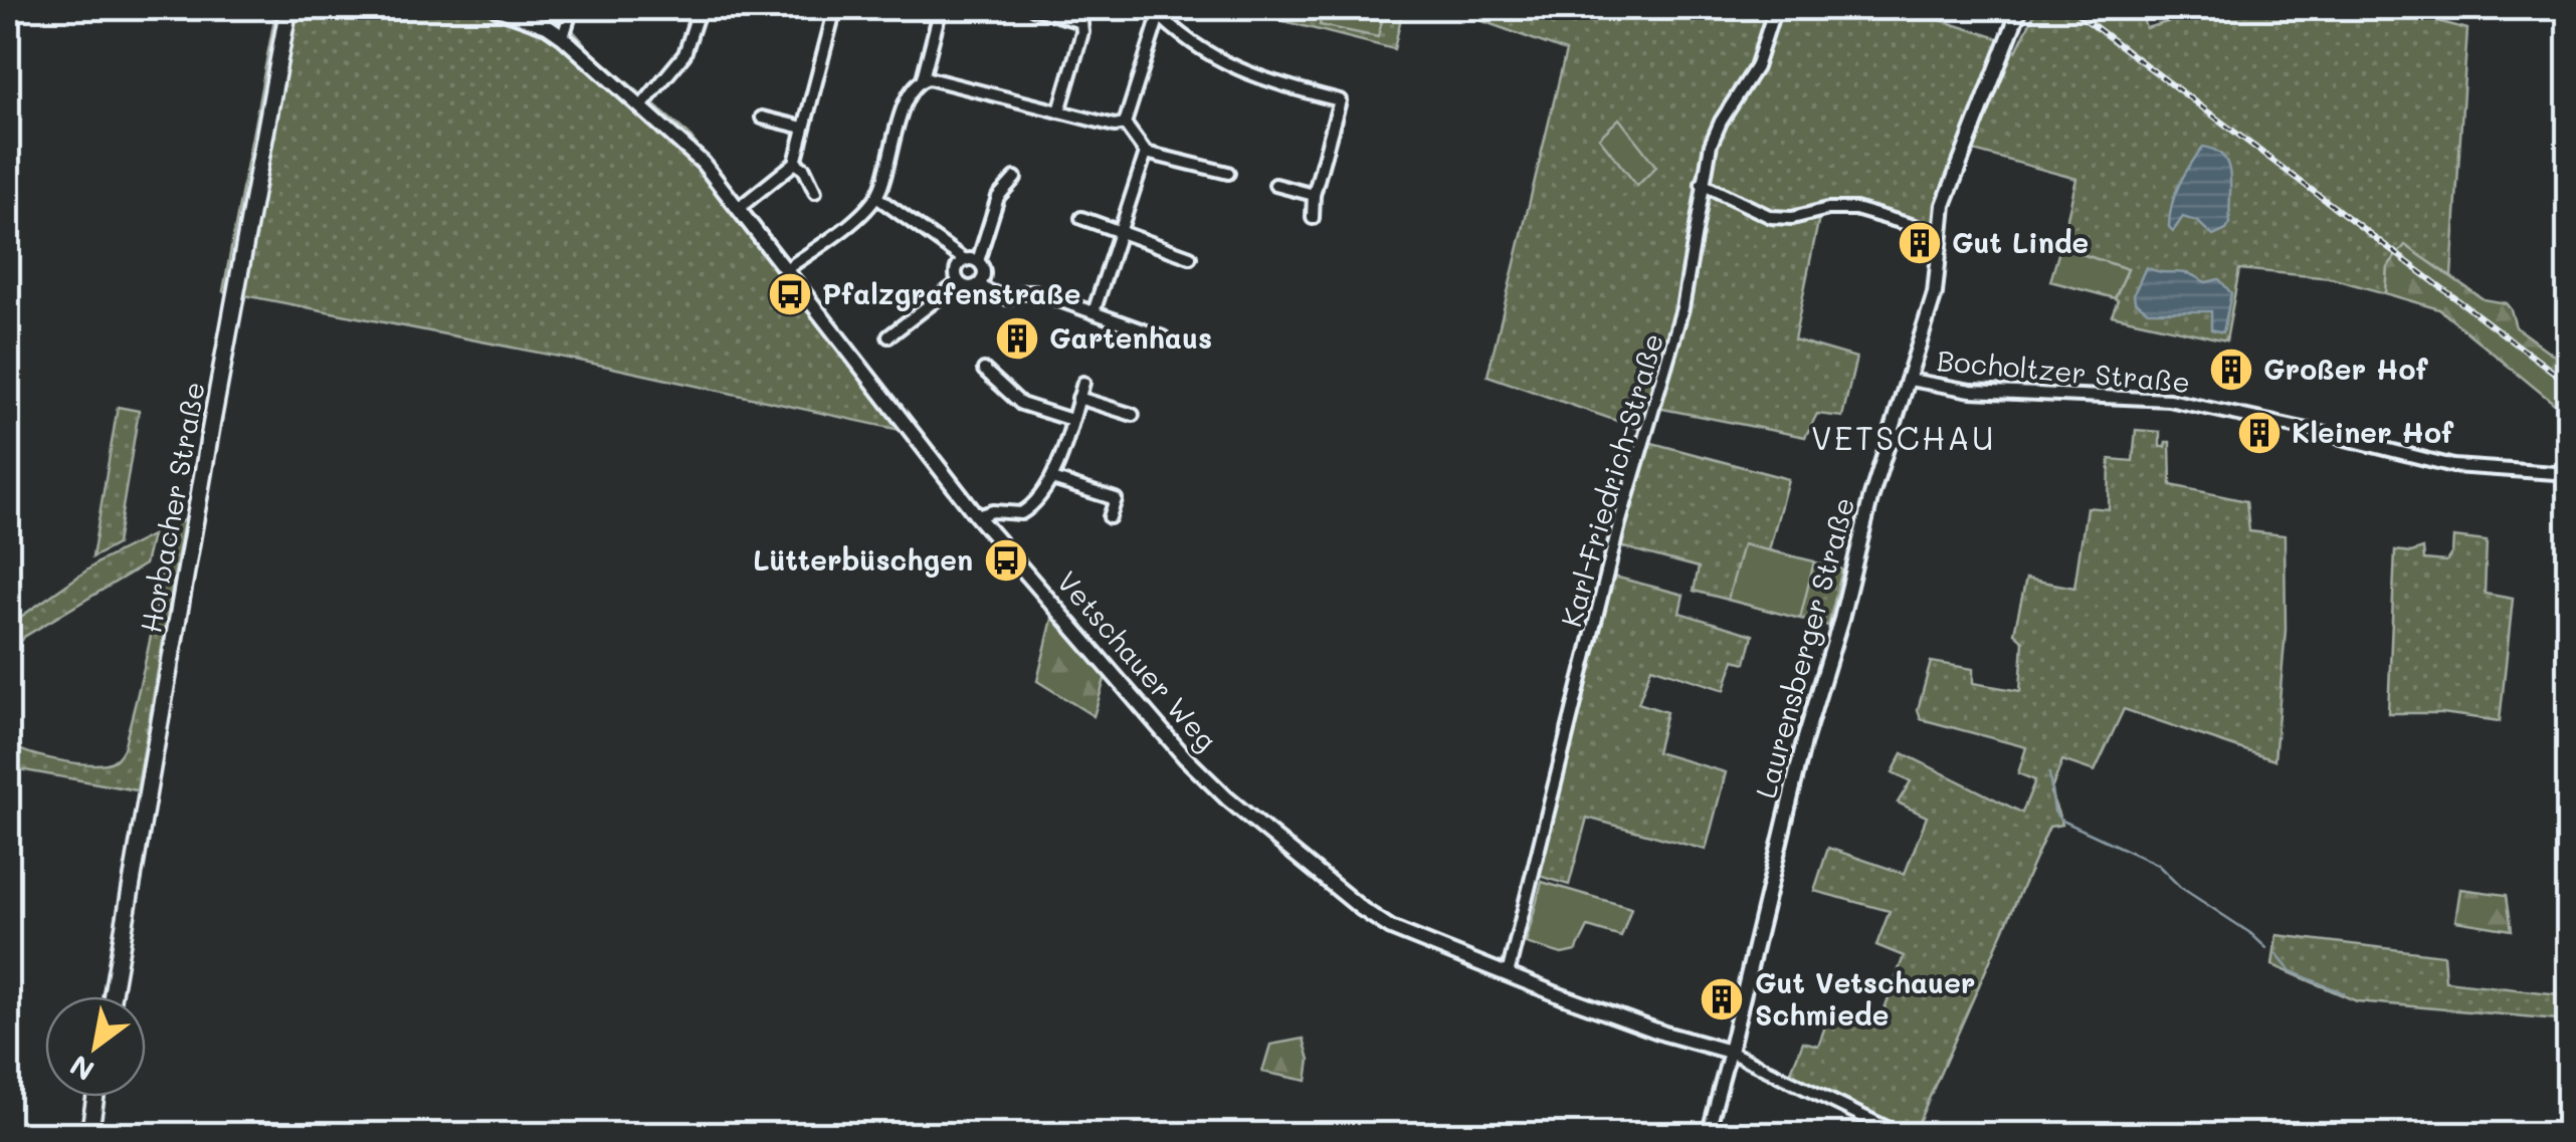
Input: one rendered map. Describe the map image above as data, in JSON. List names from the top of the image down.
{
  "streets": {
    "main road": ["Horbacher Straße"],
    "street": [
      "Bocholtzer Straße",
      "Karl-Friedrich-Straße",
      "Laurensberger Straße",
      "Vetschauer Weg"
    ]
  },
  "crossings": [
    ["Bocholtzer Straße", "Laurensberger Straße"],
    ["Karl-Friedrich-Straße", "Vetschauer Weg"],
    ["Laurensberger Straße", "Vetschauer Weg"]
  ],
  "districts": ["VETSCHAU"],
  "places": {
    "building": [
      "Gut Linde",
      "Gartenhaus",
      "Großer Hof",
      "Kleiner Hof",
      "Gut Vetschauer Schmiede"
    ],
    "bus stop": ["Pfalzgrafenstraße", "Lütterbüschgen"]
  },
  "north": "bottom left"
}
